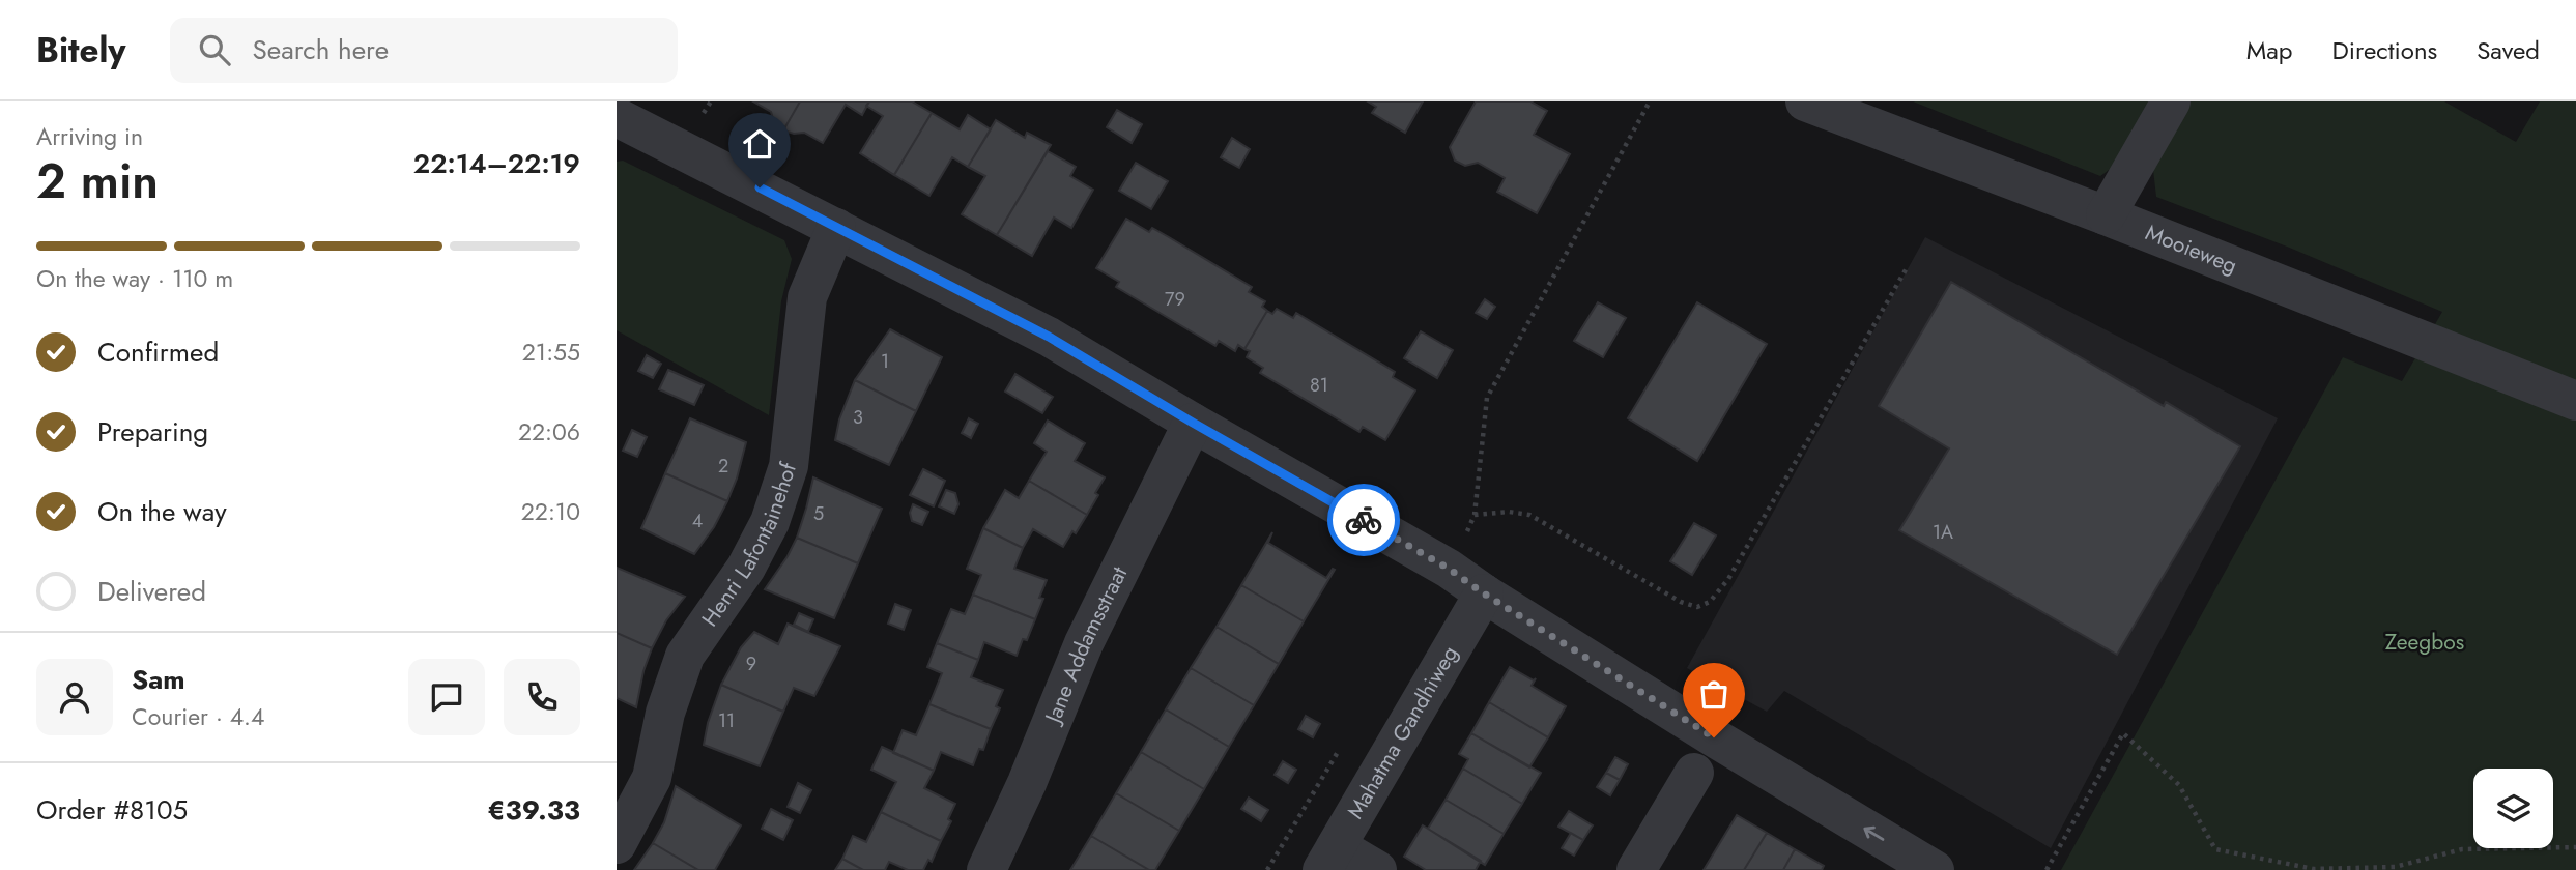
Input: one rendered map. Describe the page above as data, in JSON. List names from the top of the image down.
{
  "streets": {
    "street": [
      "Mooieweg",
      "Henri Lafontainehof",
      "Jane Addamsstraat",
      "Mahatma Gandhiweg"
    ]
  },
  "parks": ["Zeegbos"],
  "house_numbers": [
    "79",
    "1",
    "81",
    "3",
    "2",
    "5",
    "4",
    "1A",
    "9",
    "11"
  ],
  "page": {
    "header": "Bitely",
    "search": "Search here",
    "nav": ["Map", "Directions", "Saved"],
    "heading": ["2 min", "Arriving in", "22:14–22:19"],
    "panel": [
      "Sam",
      "Courier · 4.4",
      "Order #8105",
      "€39.33"
    ],
    "bar": "On the way · 110 m",
    "list": [
      ["Confirmed", "21:55"],
      ["Preparing", "22:06"],
      ["On the way", "22:10"],
      "Delivered"
    ]
  }
}
